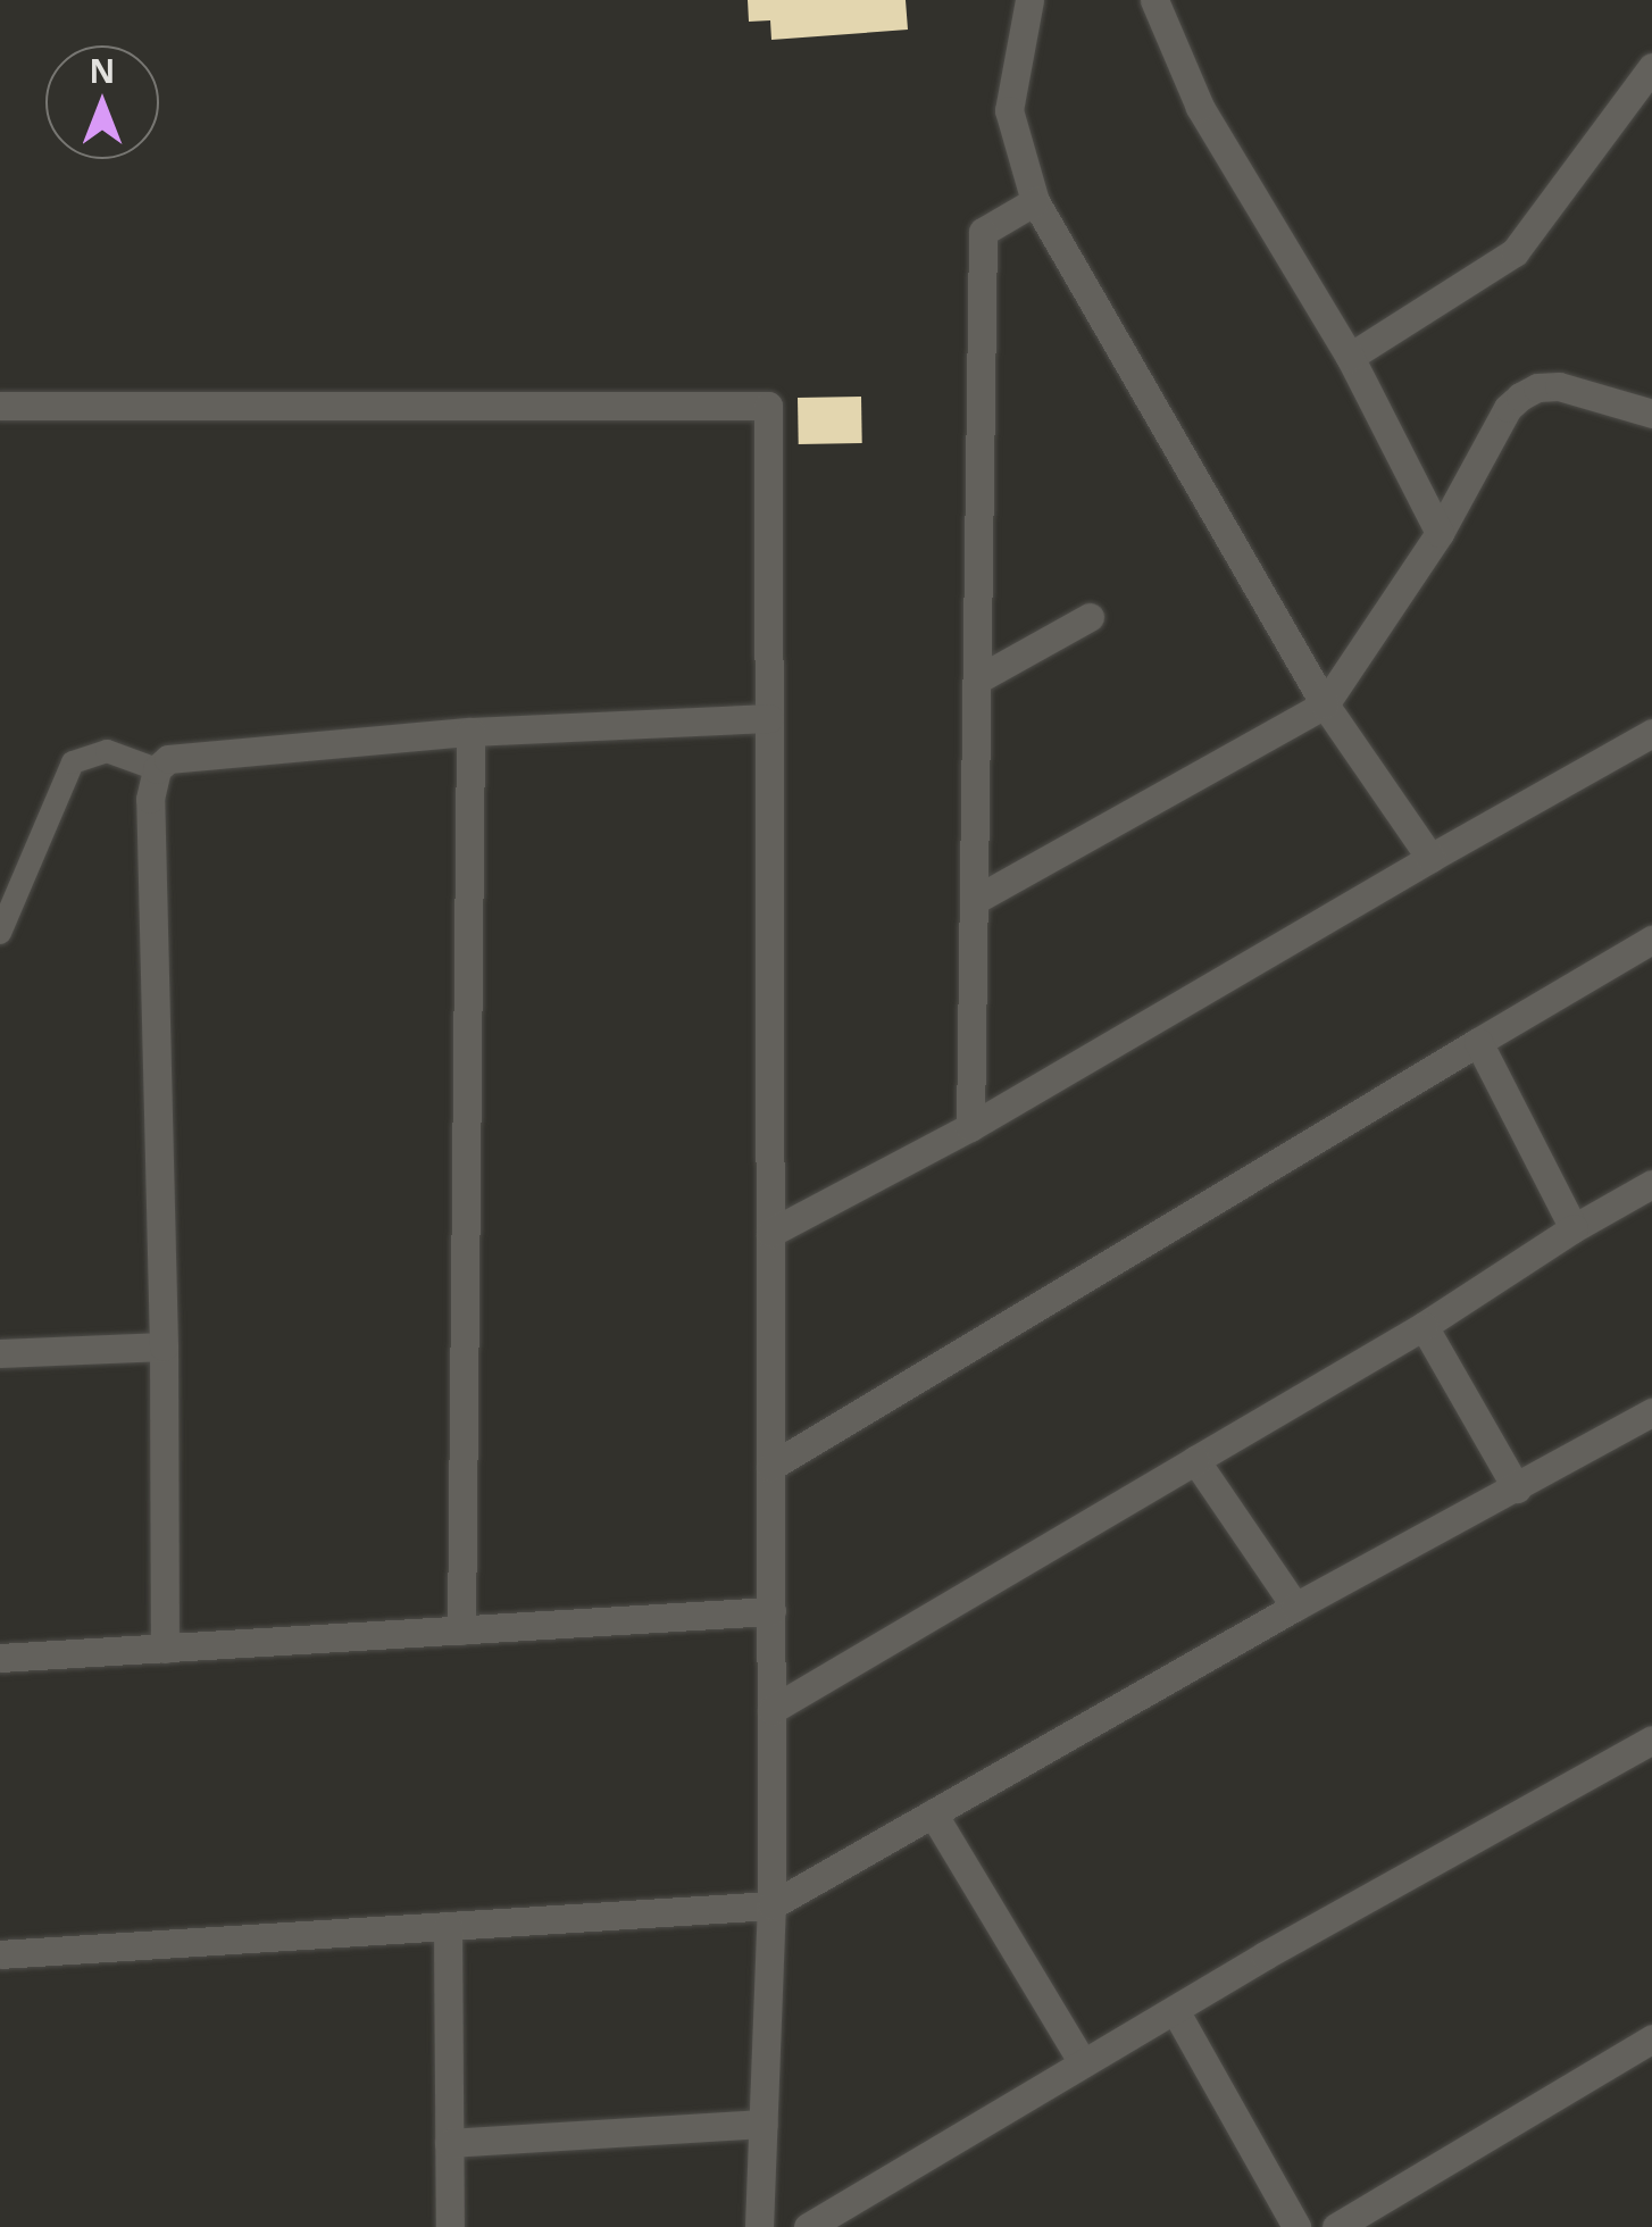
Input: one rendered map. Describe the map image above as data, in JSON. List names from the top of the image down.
{
  "north": "top"
}
